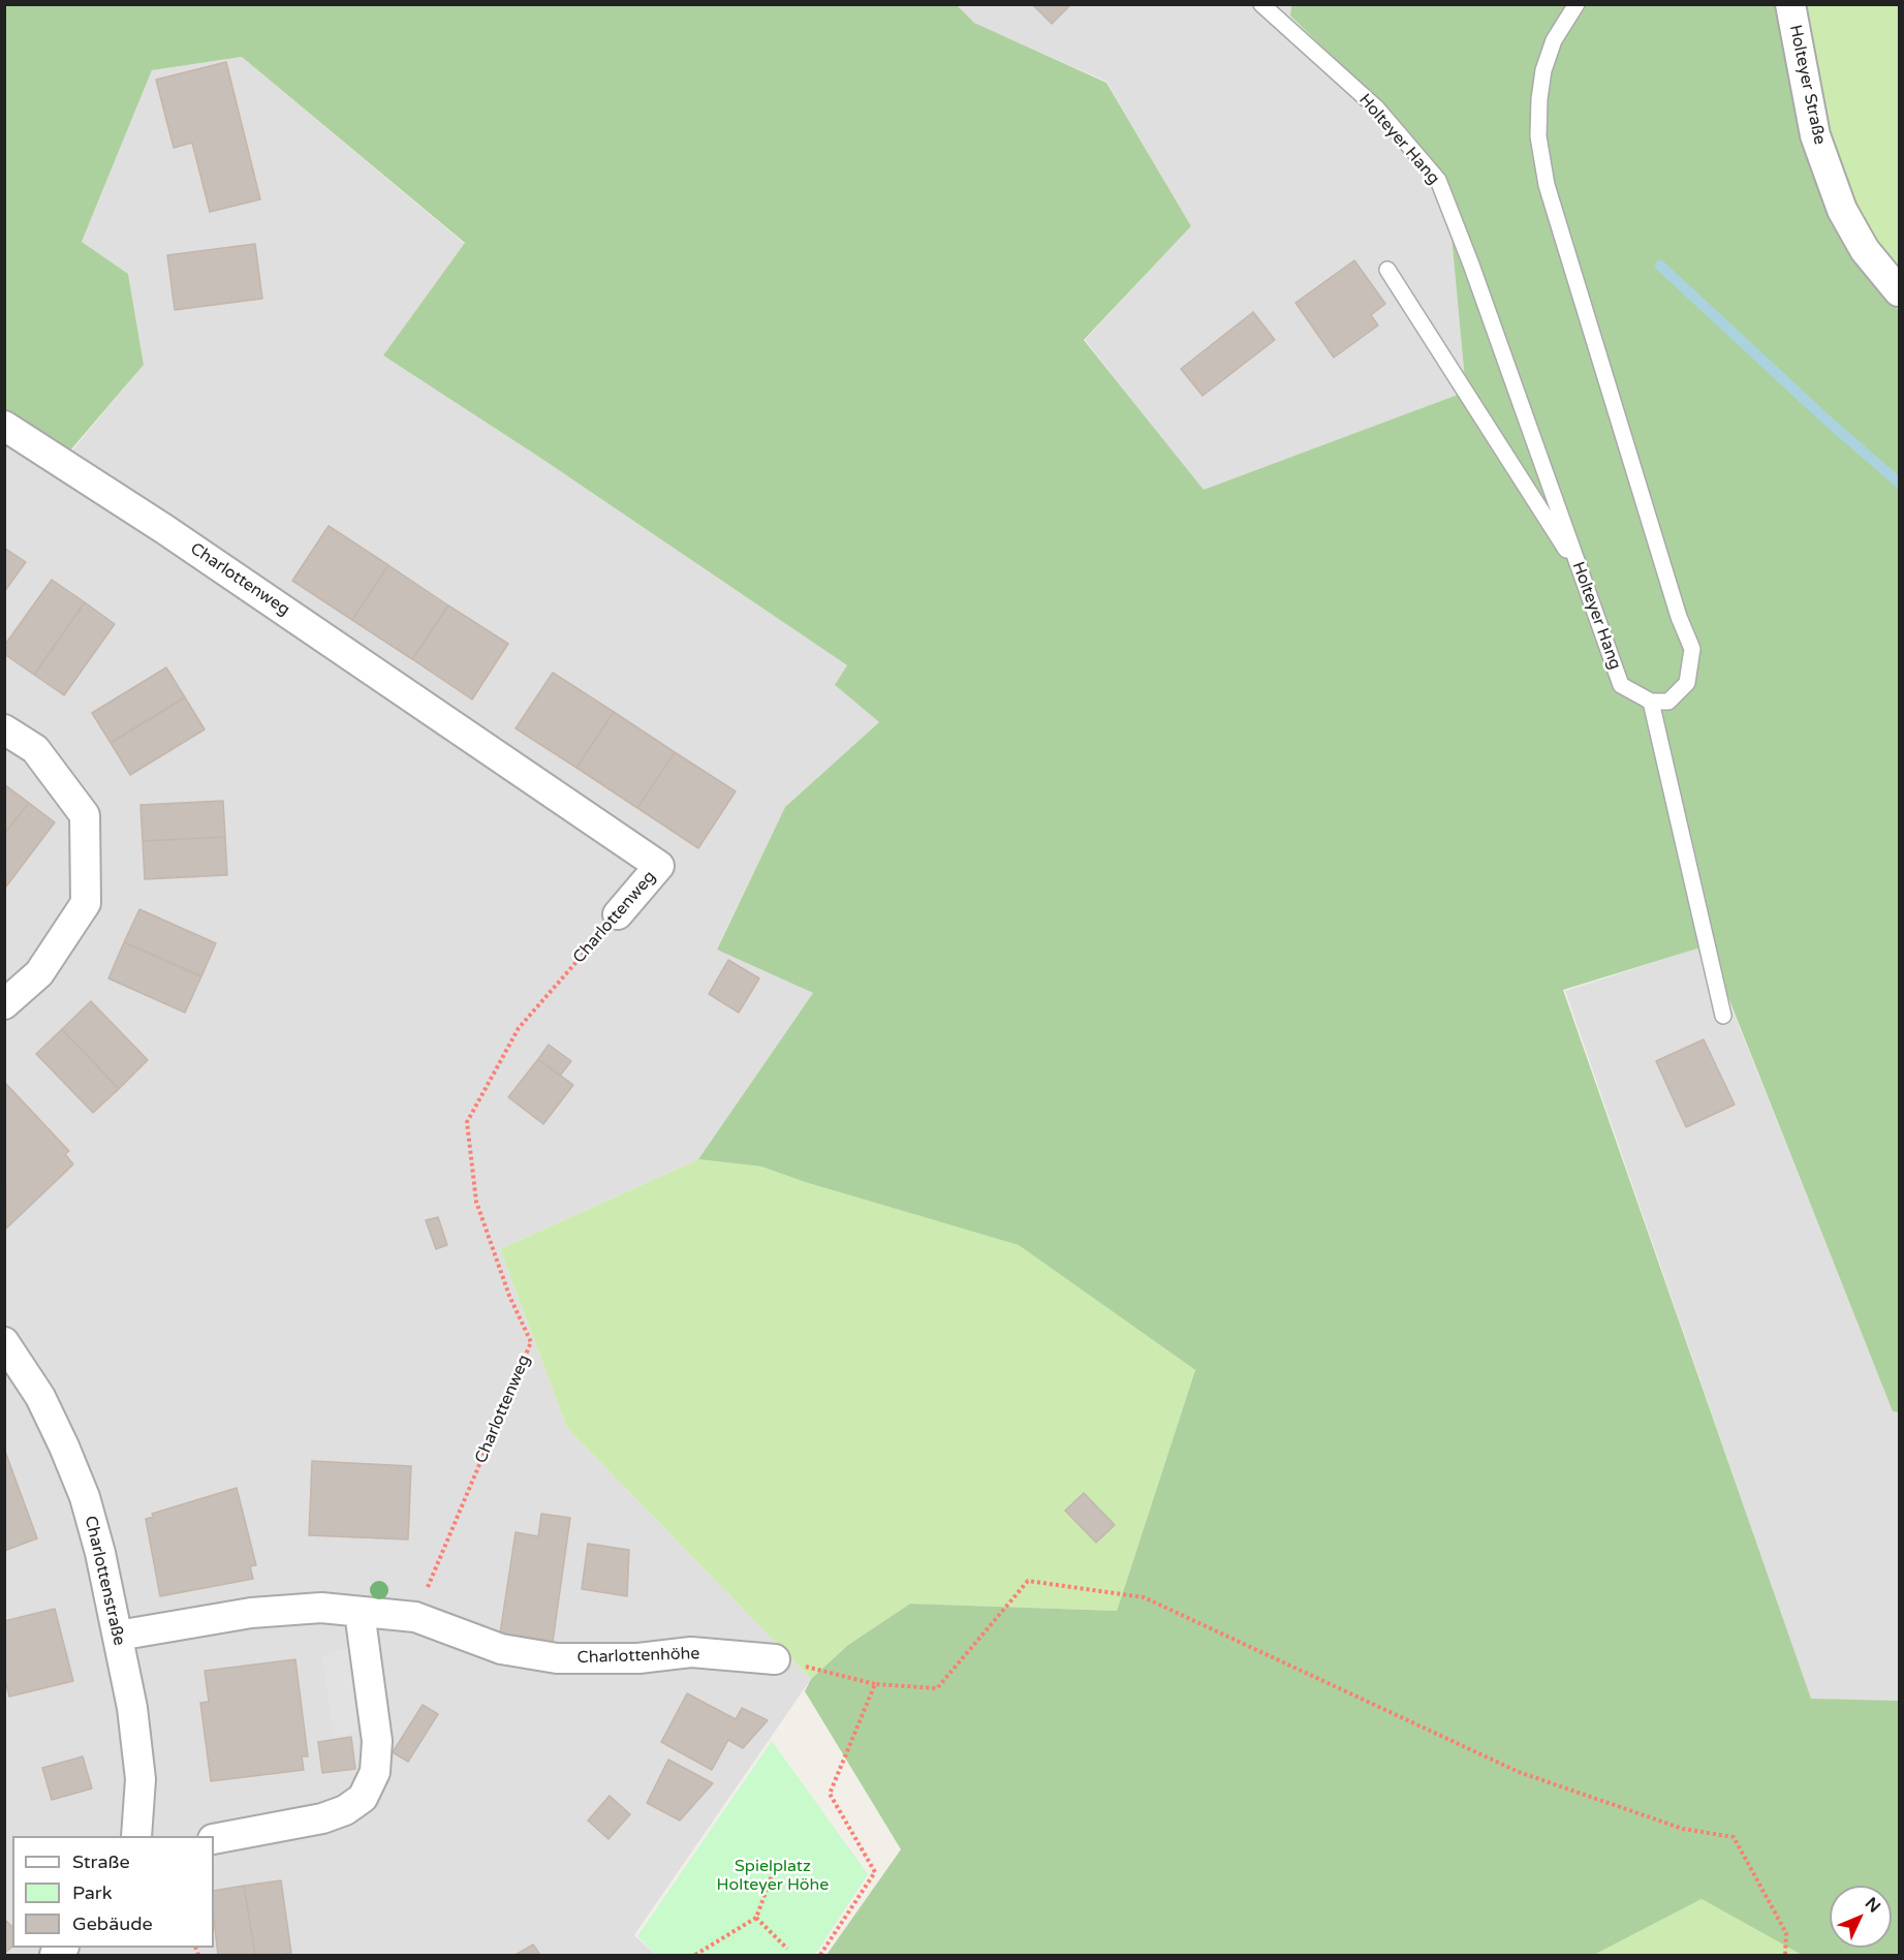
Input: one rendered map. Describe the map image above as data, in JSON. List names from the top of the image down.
{
  "streets": {
    "street": [
      "Holteyer Straße",
      "Charlottenweg",
      "Charlottenstraße",
      "Charlottenhöhe"
    ],
    "lane": ["Holteyer Hang"]
  },
  "crossings": [
    ["Charlottenweg", "Charlottenhöhe"],
    ["Charlottenstraße", "Charlottenhöhe"]
  ],
  "parks": ["Spielplatz Holteyer Höhe"],
  "legend": ["Straße", "Park", "Gebäude"],
  "north": "top right"
}
